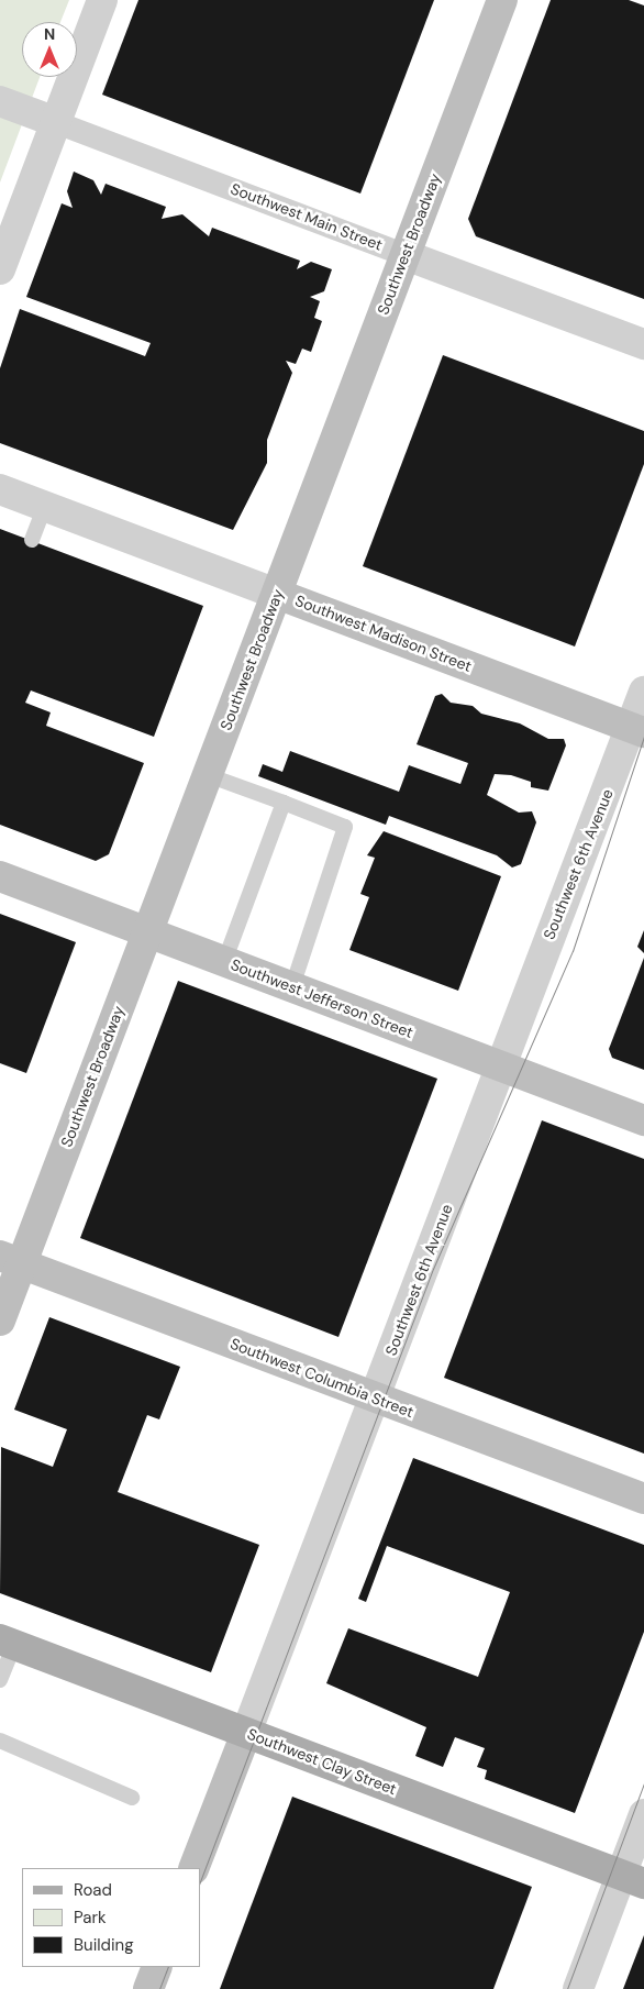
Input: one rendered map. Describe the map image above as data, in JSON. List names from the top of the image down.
{
  "streets": {
    "main road": [
      "Southwest Broadway",
      "Southwest Madison Street",
      "Southwest 6th Avenue",
      "Southwest Jefferson Street",
      "Southwest Columbia Street",
      "Southwest Clay Street"
    ],
    "street": ["Southwest Main Street"]
  },
  "crossings": [
    ["Southwest Main Street", "Southwest Broadway"],
    ["Southwest Broadway", "Southwest Madison Street"],
    ["Southwest Broadway", "Southwest Jefferson Street"],
    ["Southwest Broadway", "Southwest Columbia Street"],
    ["Southwest Madison Street", "Southwest 6th Avenue"],
    ["Southwest 6th Avenue", "Southwest Jefferson Street"],
    ["Southwest 6th Avenue", "Southwest Columbia Street"],
    ["Southwest 6th Avenue", "Southwest Clay Street"]
  ],
  "legend": ["Road", "Park", "Building"],
  "north": "top"
}
